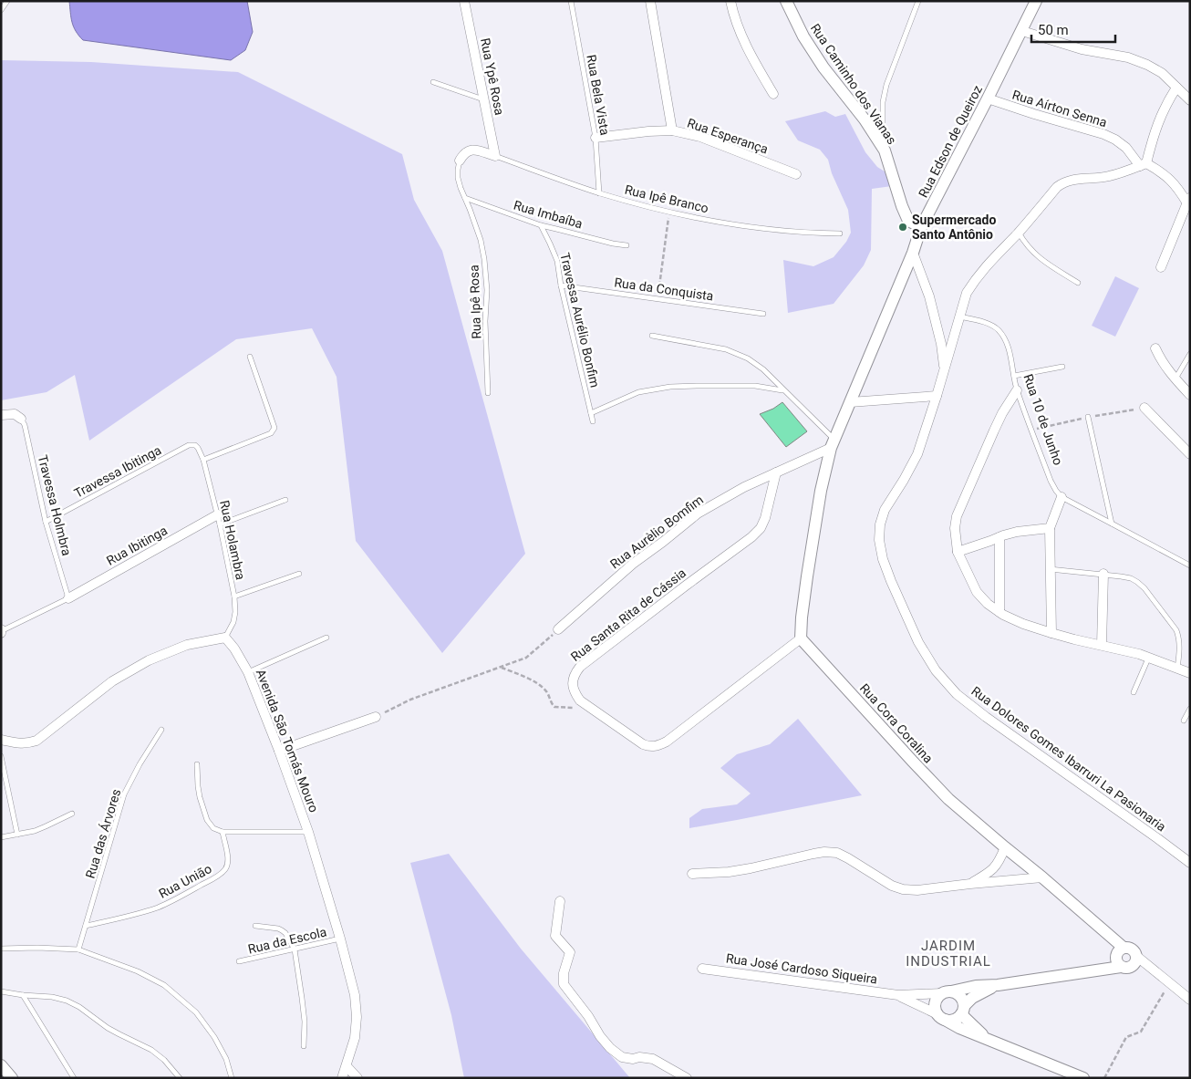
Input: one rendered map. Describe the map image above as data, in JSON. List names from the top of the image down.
{
  "streets": {
    "street": [
      "Rua Ypê Rosa",
      "Rua Caminho dos Vianas",
      "Rua Aírton Senna",
      "Rua Esperança",
      "Rua Edson de Queiroz",
      "Rua Aurèlio Bomfim",
      "Rua Ibitinga",
      "Rua Santa Rita de Cássia",
      "Rua Cora Coralina",
      "Avenida São Tomás Mouro",
      "Rua Dolores Gomes Ibarruri La Pasionaria",
      "Rua José Cardoso Siqueira"
    ],
    "lane": [
      "Rua Bela Vista",
      "Rua Ipê Branco",
      "Rua Imbaíba",
      "Rua da Conquista",
      "Rua Ipê Rosa",
      "Travessa Aurélio Bonfim",
      "Rua 10 de Junho",
      "Travessa Ibitinga",
      "Travessa Holmbra",
      "Rua Holambra",
      "Rua das Árvores",
      "Rua União",
      "Rua da Escola"
    ]
  },
  "crossings": [
    ["Rua Ypê Rosa", "Rua Ipê Branco"],
    ["Rua Caminho dos Vianas", "Rua Edson de Queiroz"],
    ["Rua Bela Vista", "Rua Esperança"],
    ["Rua Bela Vista", "Rua Ipê Branco"],
    ["Rua Aírton Senna", "Rua Edson de Queiroz"],
    ["Rua Aírton Senna", "Rua Dolores Gomes Ibarruri La Pasionaria"],
    ["Rua Edson de Queiroz", "Rua Aurèlio Bomfim"],
    ["Rua Imbaíba", "Rua Ipê Rosa"],
    ["Rua Imbaíba", "Travessa Aurélio Bonfim"],
    ["Rua da Conquista", "Travessa Aurélio Bonfim"],
    ["Rua 10 de Junho", "Rua Dolores Gomes Ibarruri La Pasionaria"],
    ["Travessa Ibitinga", "Travessa Holmbra"],
    ["Travessa Ibitinga", "Rua Holambra"],
    ["Travessa Holmbra", "Rua Ibitinga"],
    ["Rua Aurèlio Bomfim", "Rua Santa Rita de Cássia"],
    ["Rua Holambra", "Rua Ibitinga"],
    ["Rua Holambra", "Avenida São Tomás Mouro"],
    ["Rua Santa Rita de Cássia", "Rua Cora Coralina"],
    ["Avenida São Tomás Mouro", "Rua da Escola"],
    ["Rua das Árvores", "Rua União"]
  ],
  "districts": ["JARDIM INDUSTRIAL"],
  "places": ["Supermercado Santo Antônio"],
  "scale_bar": "50 m"
}
